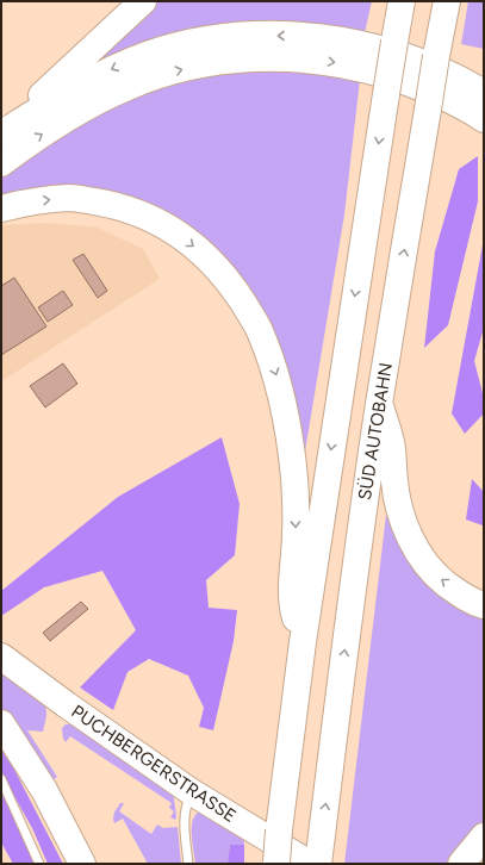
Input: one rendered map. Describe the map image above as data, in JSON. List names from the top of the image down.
{
  "streets": {
    "main road": ["SÜD AUTOBAHN", "PUCHBERGERSTRASSE"]
  },
  "crossings": [
    ["SÜD AUTOBAHN", "PUCHBERGERSTRASSE"]
  ]
}
